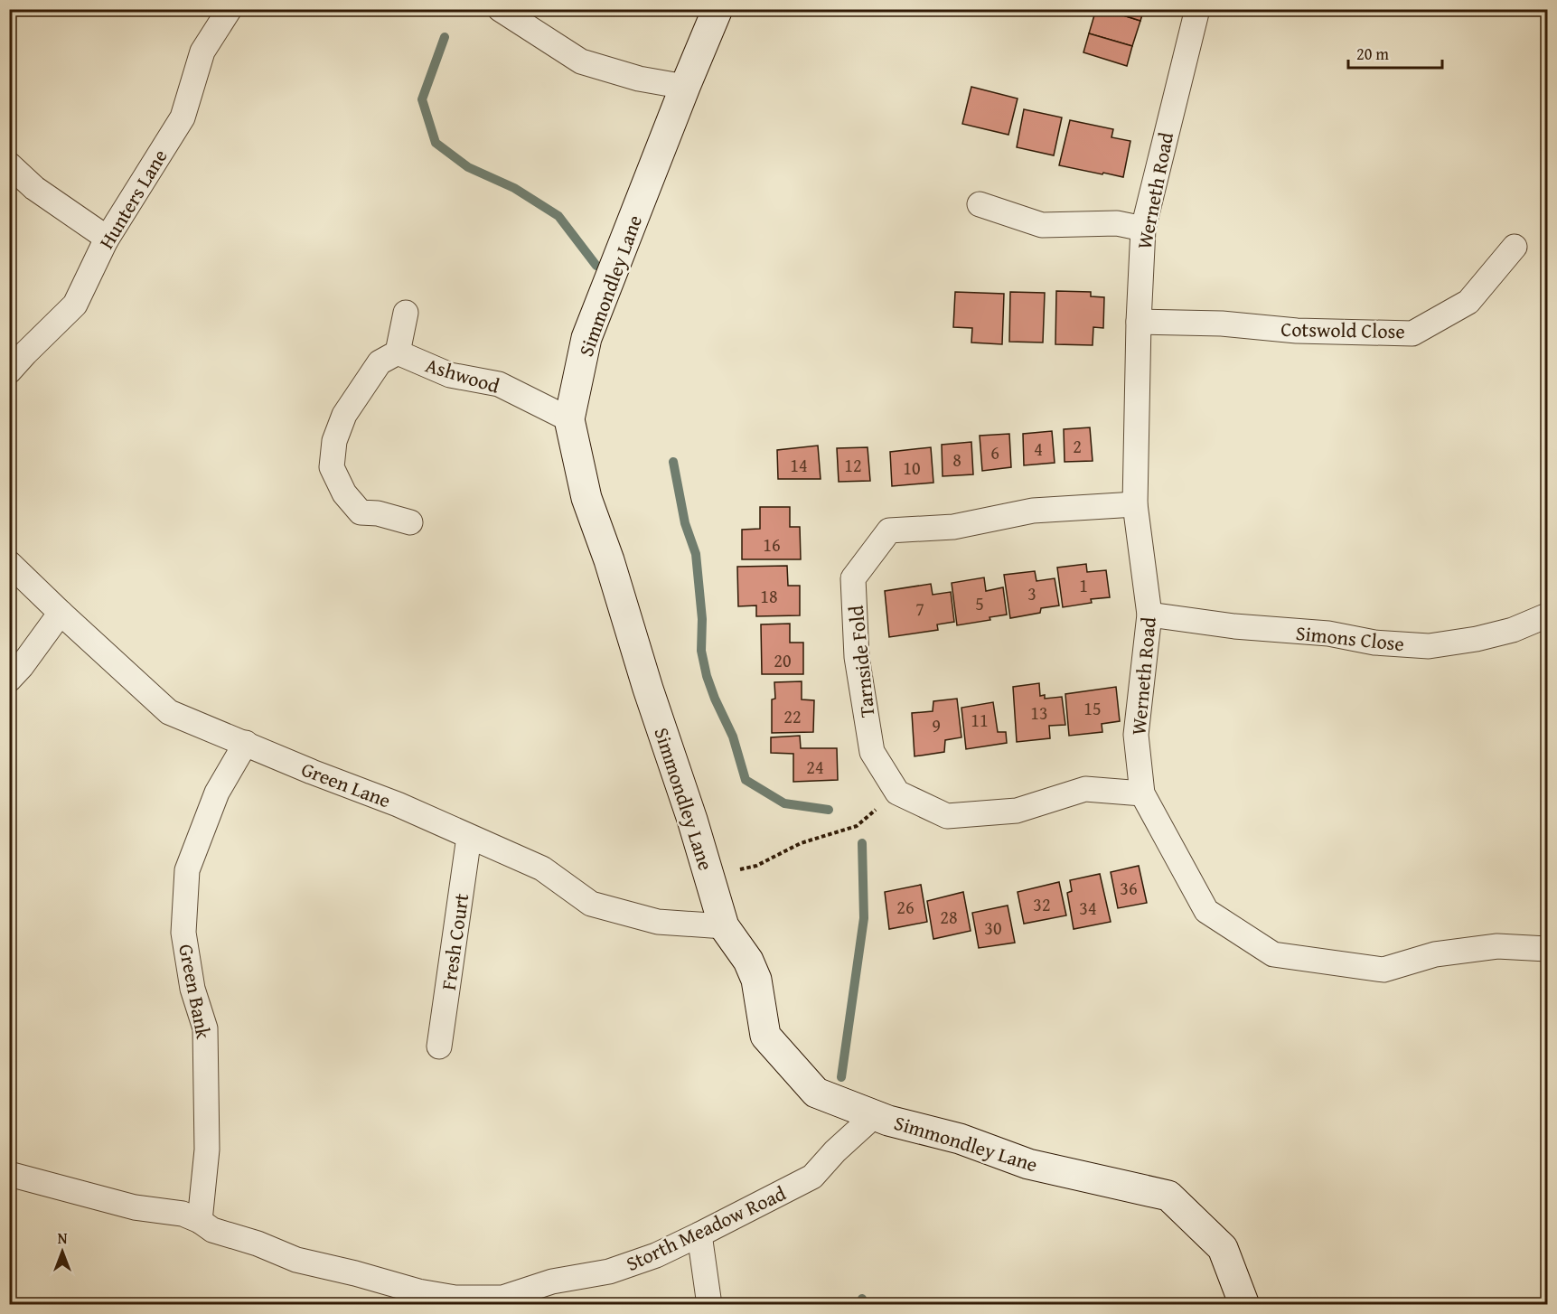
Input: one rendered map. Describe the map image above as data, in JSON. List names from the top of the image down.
{
  "streets": {
    "street": [
      "Werneth Road",
      "Hunters Lane",
      "Simmondley Lane",
      "Cotswold Close",
      "Ashwood",
      "Simons Close",
      "Tarnside Fold",
      "Green Lane",
      "Fresh Court",
      "Green Bank",
      "Storth Meadow Road"
    ]
  },
  "crossings": [
    ["Werneth Road", "Cotswold Close"],
    ["Werneth Road", "Simons Close"],
    ["Werneth Road", "Tarnside Fold"],
    ["Simmondley Lane", "Ashwood"],
    ["Simmondley Lane", "Green Lane"],
    ["Simmondley Lane", "Storth Meadow Road"],
    ["Green Lane", "Fresh Court"],
    ["Green Lane", "Green Bank"],
    ["Green Bank", "Storth Meadow Road"]
  ],
  "house_numbers": [
    "2",
    "4",
    "6",
    "8",
    "14",
    "12",
    "10",
    "16",
    "1",
    "3",
    "18",
    "5",
    "7",
    "20",
    "15",
    "13",
    "22",
    "11",
    "9",
    "24",
    "36",
    "32",
    "26",
    "34",
    "28",
    "30"
  ],
  "scale_bar": "20 m",
  "north": "top"
}
